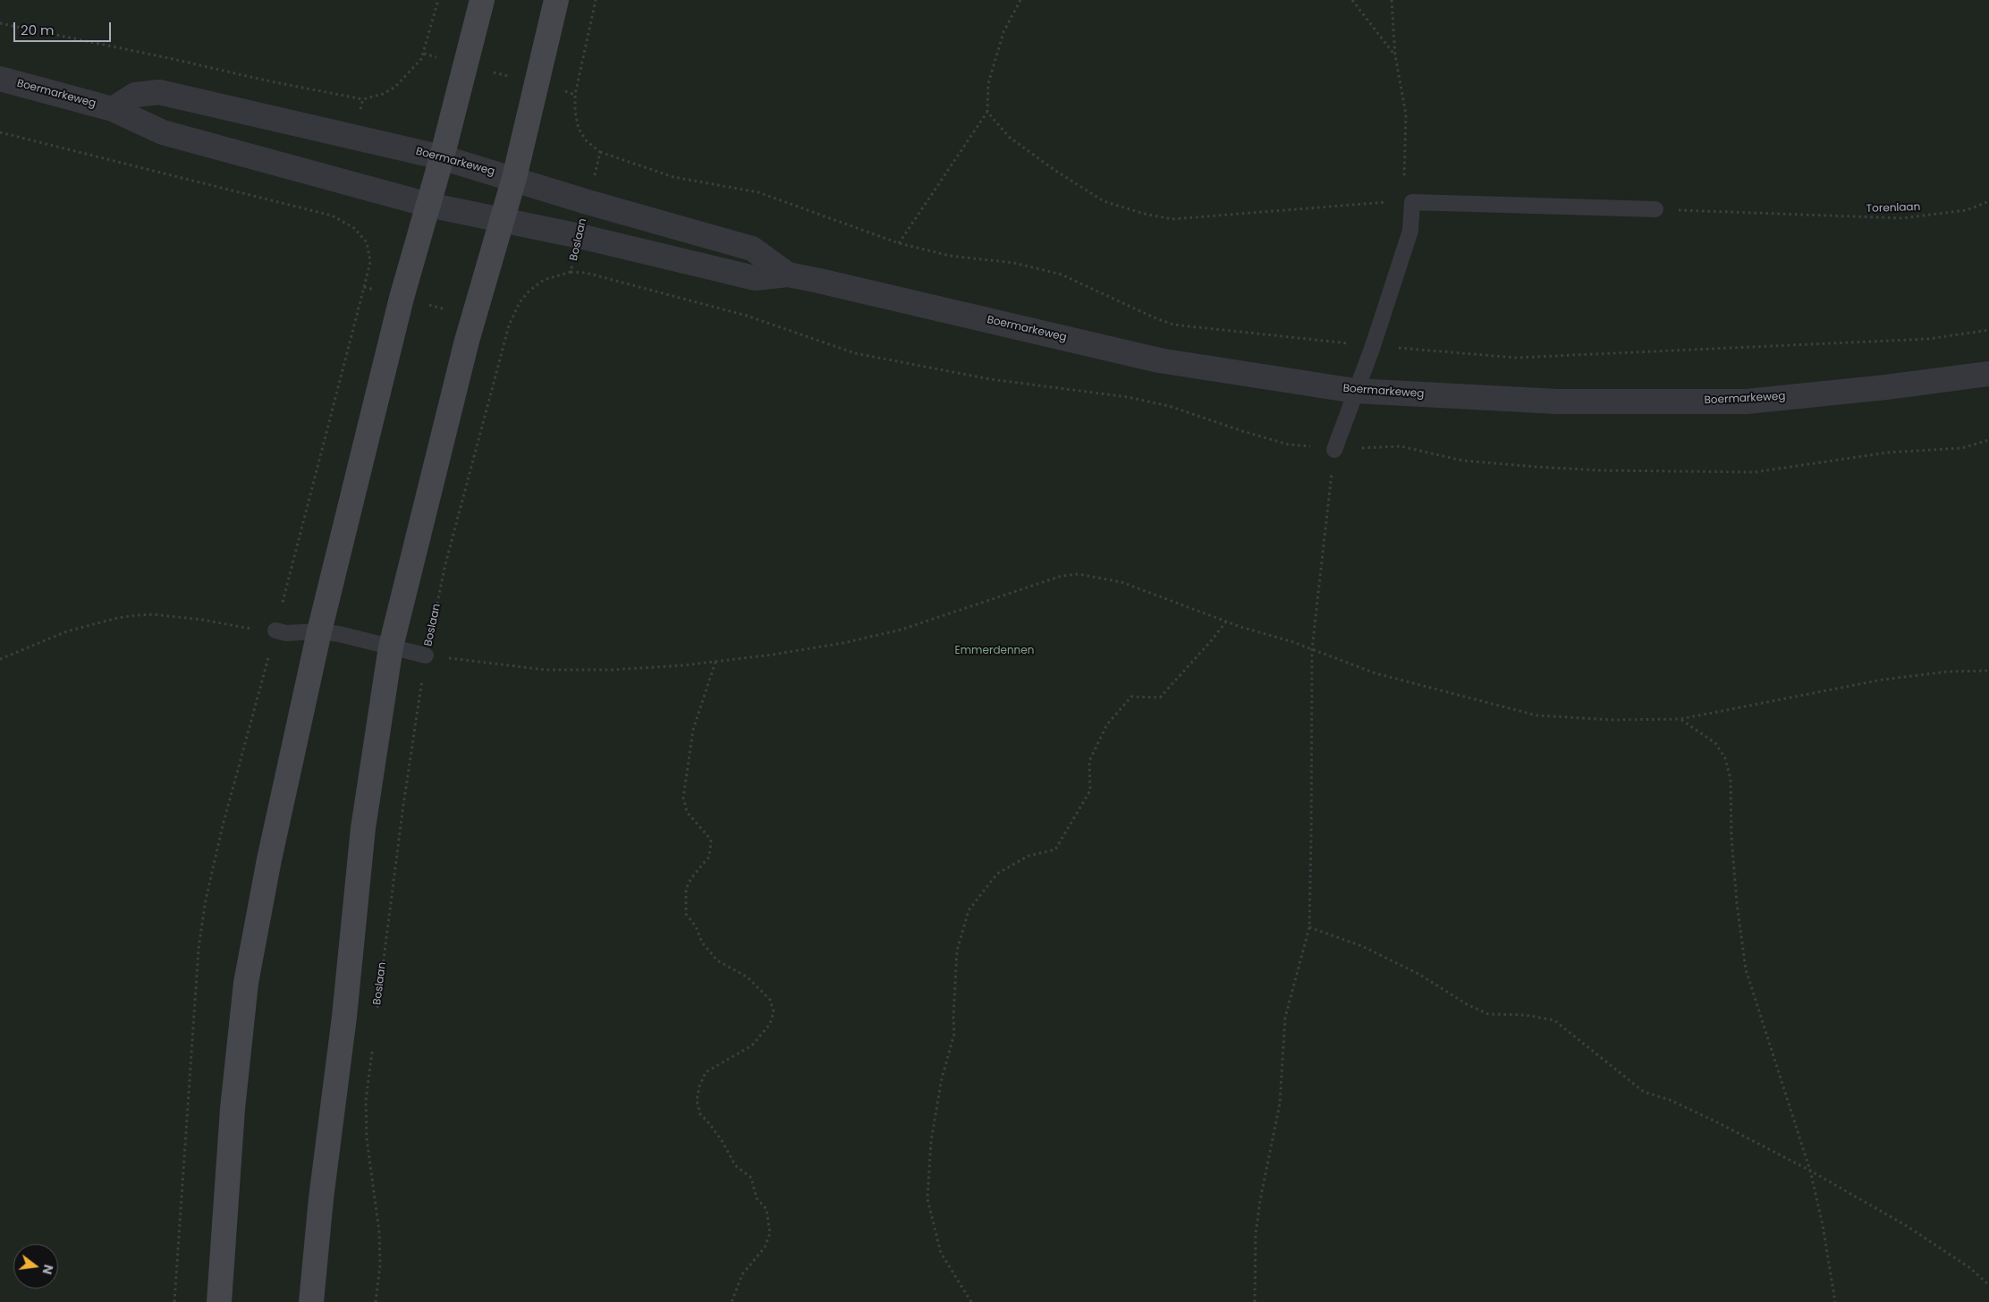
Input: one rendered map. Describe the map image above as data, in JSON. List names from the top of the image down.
{
  "streets": {
    "street": ["Boermarkeweg"],
    "path": ["Torenlaan", "Boslaan"]
  },
  "crossings": [
    ["Boermarkeweg", "Boslaan"]
  ],
  "parks": ["Emmerdennen"],
  "scale_bar": "20 m",
  "north": "right"
}
